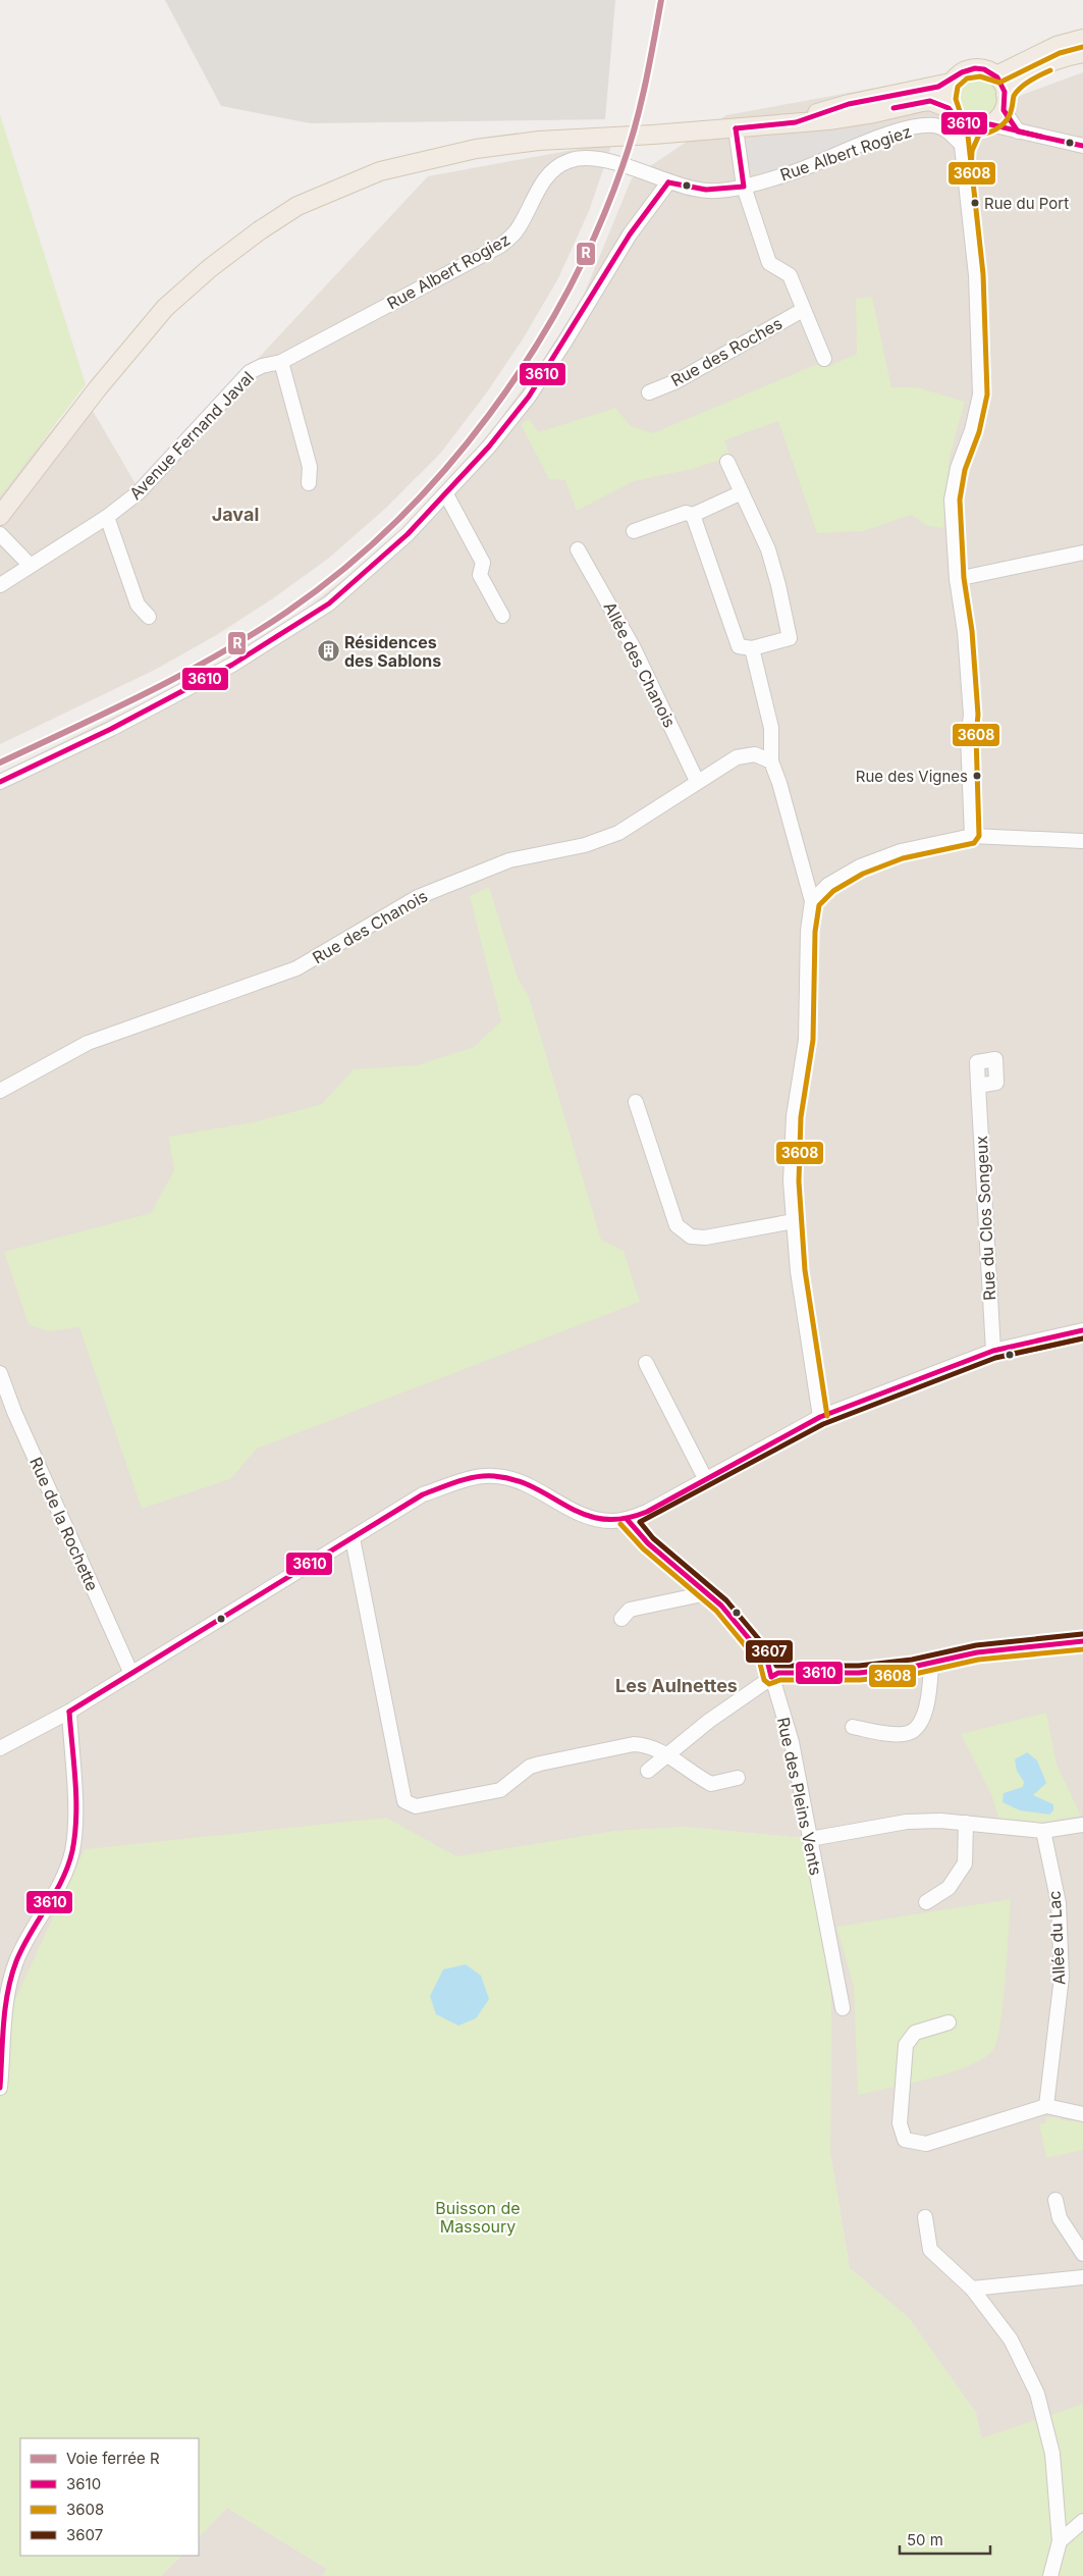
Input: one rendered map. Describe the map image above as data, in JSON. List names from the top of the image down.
{
  "streets": {
    "street": [
      "Rue Albert Rogiez",
      "Rue des Roches",
      "Avenue Fernand Javal",
      "Allée des Chanois",
      "Rue des Chanois",
      "Rue du Clos Songeux",
      "Rue de la Rochette",
      "Rue des Pleins Vents",
      "Allée du Lac"
    ]
  },
  "crossings": [
    ["Rue Albert Rogiez", "Rue des Roches"],
    ["Rue Albert Rogiez", "Avenue Fernand Javal"],
    ["Allée des Chanois", "Rue des Chanois"]
  ],
  "districts": ["Javal", "Les Aulnettes"],
  "parks": ["Buisson de Massoury"],
  "places": {
    "other": ["Rue du Port", "Rue des Vignes"],
    "building": ["Résidences des Sablons"]
  },
  "lines": [
    "rail line R",
    "transit line 3608",
    "transit line 3610",
    "transit line 3607"
  ],
  "legend": [
    "Voie ferrée R",
    "3610",
    "3608",
    "3607"
  ],
  "scale_bar": "50 m"
}
